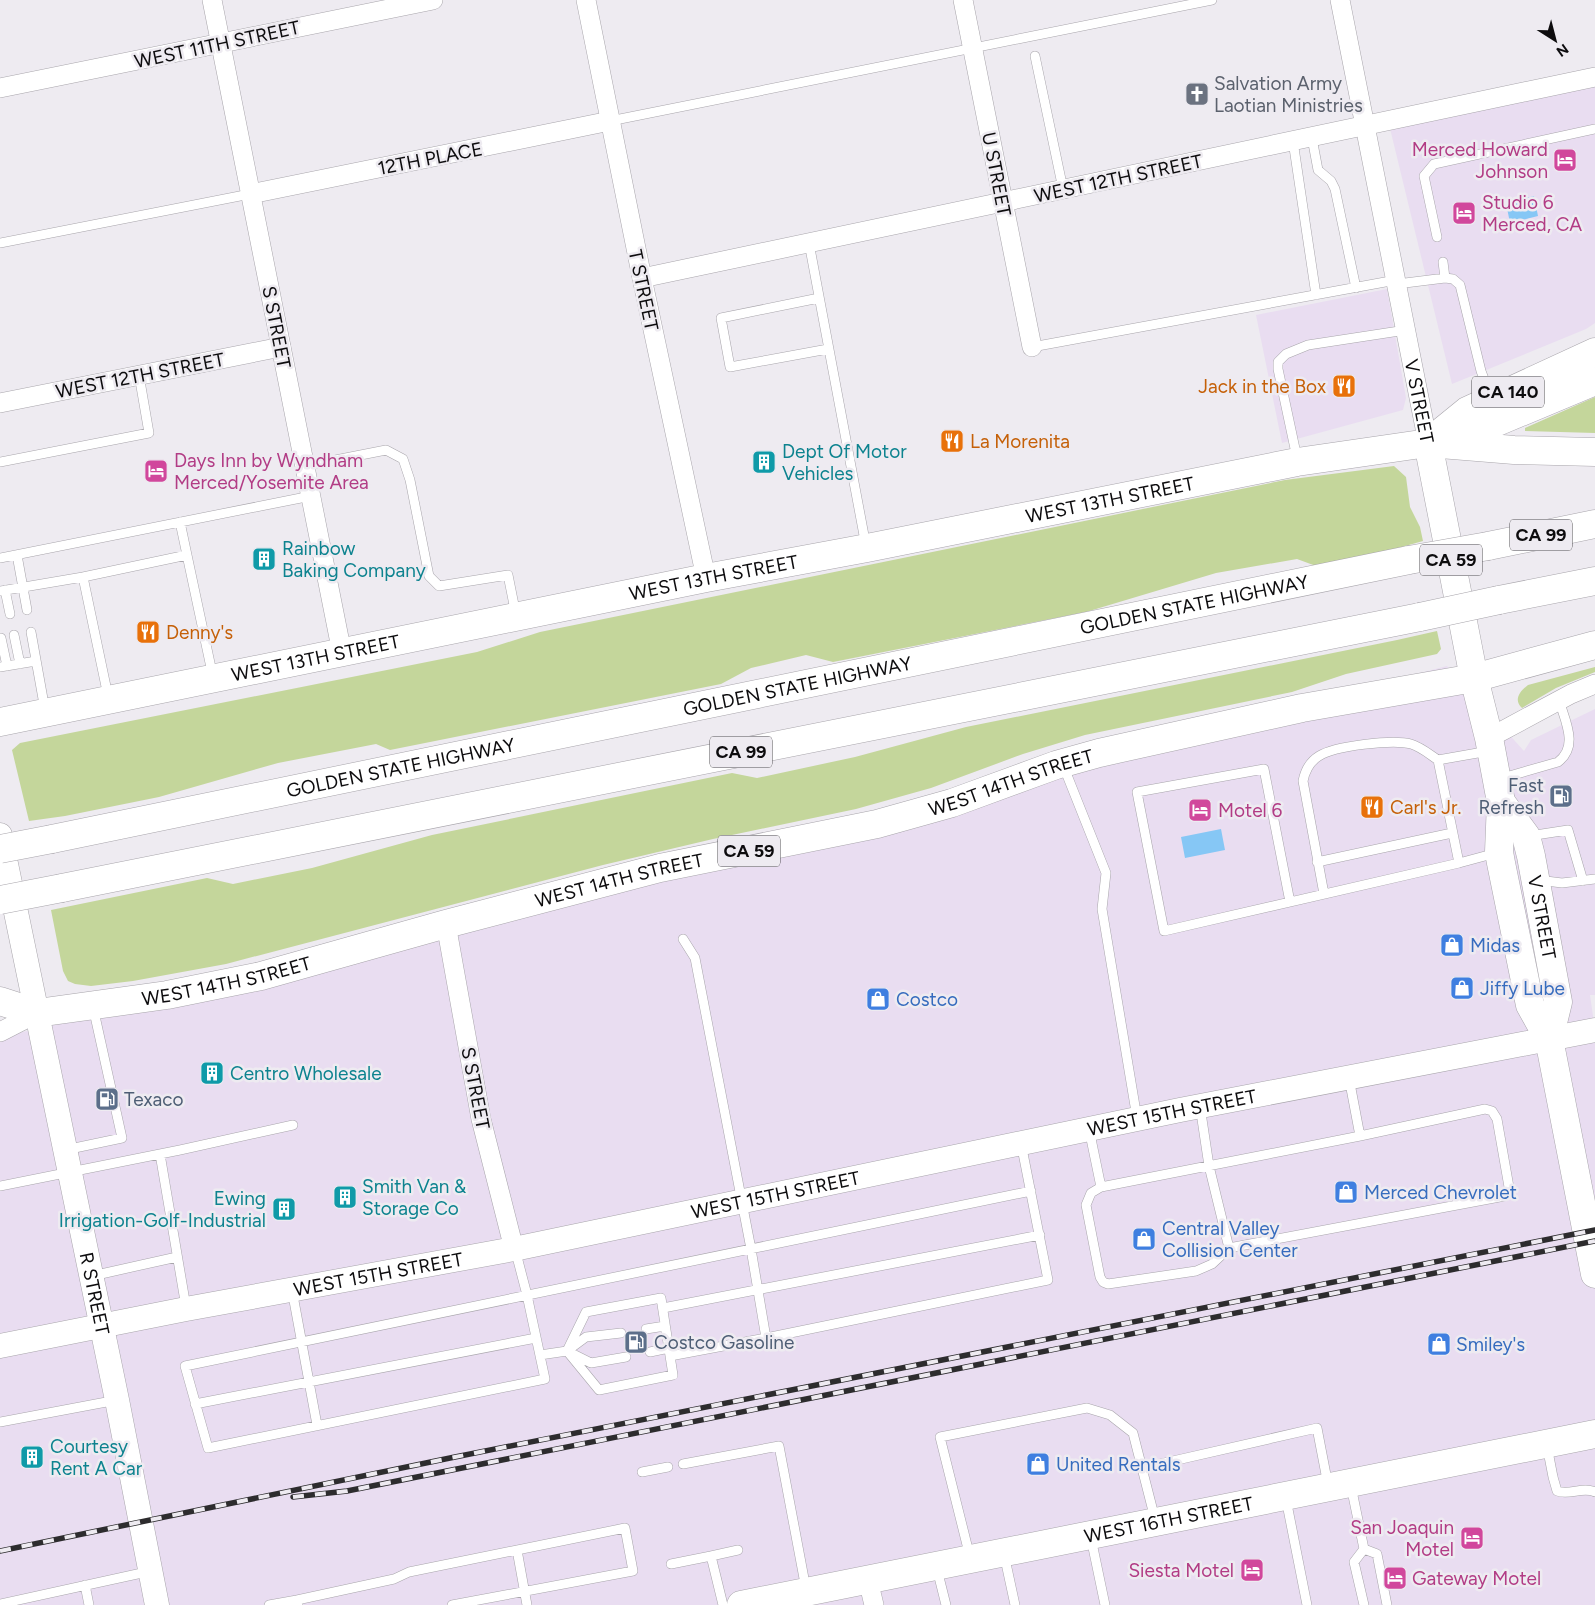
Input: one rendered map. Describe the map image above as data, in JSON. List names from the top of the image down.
{
  "streets": {
    "main road": [
      "CA 140",
      "V STREET",
      "WEST 13TH STREET",
      "CA 99",
      "CA 59",
      "GOLDEN STATE HIGHWAY",
      "WEST 14TH STREET",
      "WEST 16TH STREET"
    ],
    "street": [
      "WEST 11TH STREET",
      "12TH PLACE",
      "U STREET",
      "WEST 12TH STREET",
      "T STREET",
      "S STREET",
      "WEST 15TH STREET",
      "R STREET"
    ]
  },
  "crossings": [
    ["WEST 11TH STREET", "S STREET"],
    ["12TH PLACE", "T STREET"],
    ["12TH PLACE", "S STREET"],
    ["U STREET", "WEST 12TH STREET"],
    ["WEST 12TH STREET", "T STREET"],
    ["WEST 12TH STREET", "S STREET"],
    ["WEST 12TH STREET", "V STREET"],
    ["T STREET", "WEST 13TH STREET"],
    ["S STREET", "WEST 13TH STREET"],
    ["S STREET", "WEST 14TH STREET"],
    ["S STREET", "WEST 15TH STREET"],
    ["CA 140", "V STREET"],
    ["CA 140", "WEST 13TH STREET"],
    ["V STREET", "WEST 13TH STREET"],
    ["V STREET", "WEST 14TH STREET"],
    ["V STREET", "WEST 15TH STREET"],
    ["CA 59", "WEST 14TH STREET"],
    ["CA 59", "R STREET"],
    ["WEST 14TH STREET", "R STREET"],
    ["WEST 15TH STREET", "R STREET"]
  ],
  "places": {
    "church": ["Salvation Army Laotian Ministries"],
    "hotel": [
      "Merced Howard Johnson",
      "Studio 6 Merced, CA",
      "Days Inn by Wyndham Merced/Yosemite Area",
      "Motel 6",
      "San Joaquin Motel",
      "Siesta Motel",
      "Gateway Motel"
    ],
    "restaurant": [
      "Jack in the Box",
      "La Morenita",
      "Denny's",
      "Carl's Jr."
    ],
    "building": [
      "Dept Of Motor Vehicles",
      "Rainbow Baking Company",
      "Centro Wholesale",
      "Smith Van & Storage Co",
      "Ewing Irrigation-Golf-Industrial",
      "Courtesy Rent A Car"
    ],
    "fuel station": ["Fast Refresh", "Texaco", "Costco Gasoline"],
    "shop": [
      "Midas",
      "Jiffy Lube",
      "Costco",
      "Merced Chevrolet",
      "Central Valley Collision Center",
      "Smiley's",
      "United Rentals"
    ]
  },
  "north": "bottom right"
}
